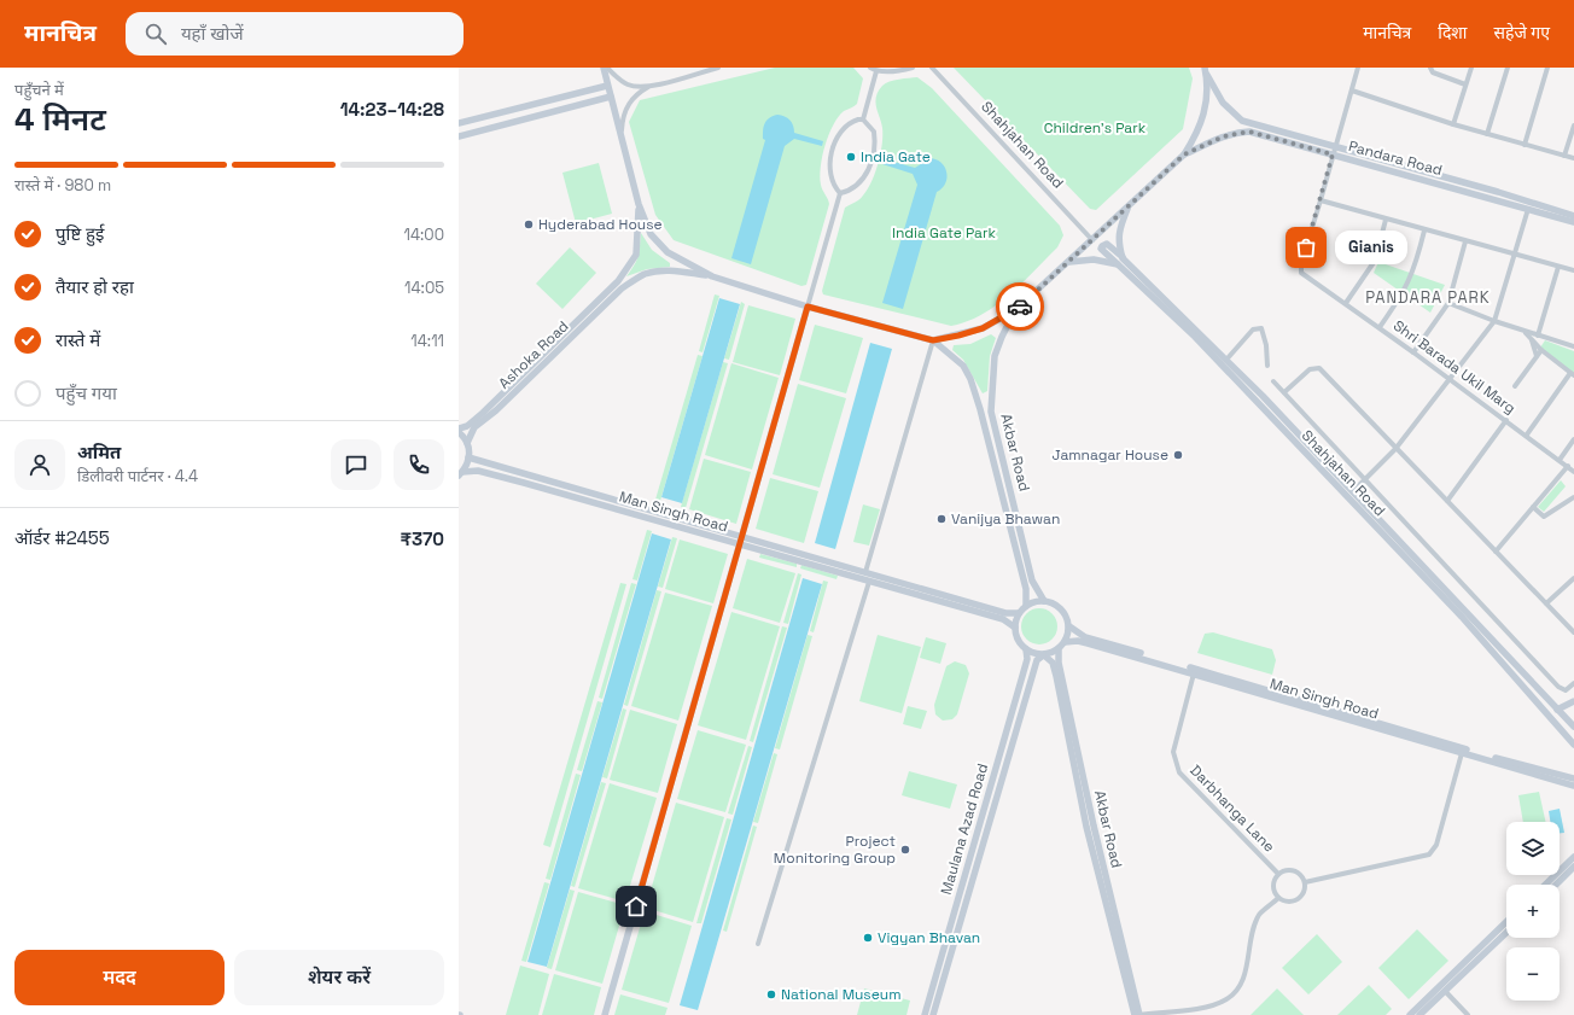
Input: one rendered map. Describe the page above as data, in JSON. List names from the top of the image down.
{
  "streets": {
    "main road": [
      "Shahjahan Road",
      "Pandara Road",
      "Ashoka Road",
      "Akbar Road",
      "Man Singh Road",
      "Maulana Azad Road"
    ],
    "street": ["Shri Barada Ukil Marg", "Darbhanga Lane"]
  },
  "crossings": [
    ["Pandara Road", "Shri Barada Ukil Marg"],
    ["Akbar Road", "Man Singh Road"],
    ["Akbar Road", "Maulana Azad Road"],
    ["Man Singh Road", "Darbhanga Lane"],
    ["Man Singh Road", "Maulana Azad Road"]
  ],
  "districts": ["PANDARA PARK"],
  "parks": ["Children's Park", "India Gate Park"],
  "places": [
    "India Gate",
    "Hyderabad House",
    "Gianis",
    "Jamnagar House",
    "Vanijya Bhawan",
    "Project Monitoring Group",
    "Vigyan Bhavan",
    "National Museum"
  ],
  "page": {
    "header": "मानचित्र",
    "search": "यहाँ खोजें",
    "nav": ["मानचित्र", "दिशा", "सहेजे गए"],
    "heading": ["4 मिनट", "पहुँचने में", "14:23–14:28"],
    "panel": [
      "अमित",
      "डिलीवरी पार्टनर · 4.4",
      "ऑर्डर #2455",
      "₹370"
    ],
    "bar": "रास्ते में · 980 m",
    "list": [
      ["पुष्टि हुई", "14:00"],
      ["तैयार हो रहा", "14:05"],
      ["रास्ते में", "14:11"],
      "पहुँच गया"
    ],
    "bubble": "Gianis",
    "map_buttons": ["+", "−"],
    "buttons": ["मदद", "शेयर करें"]
  }
}
